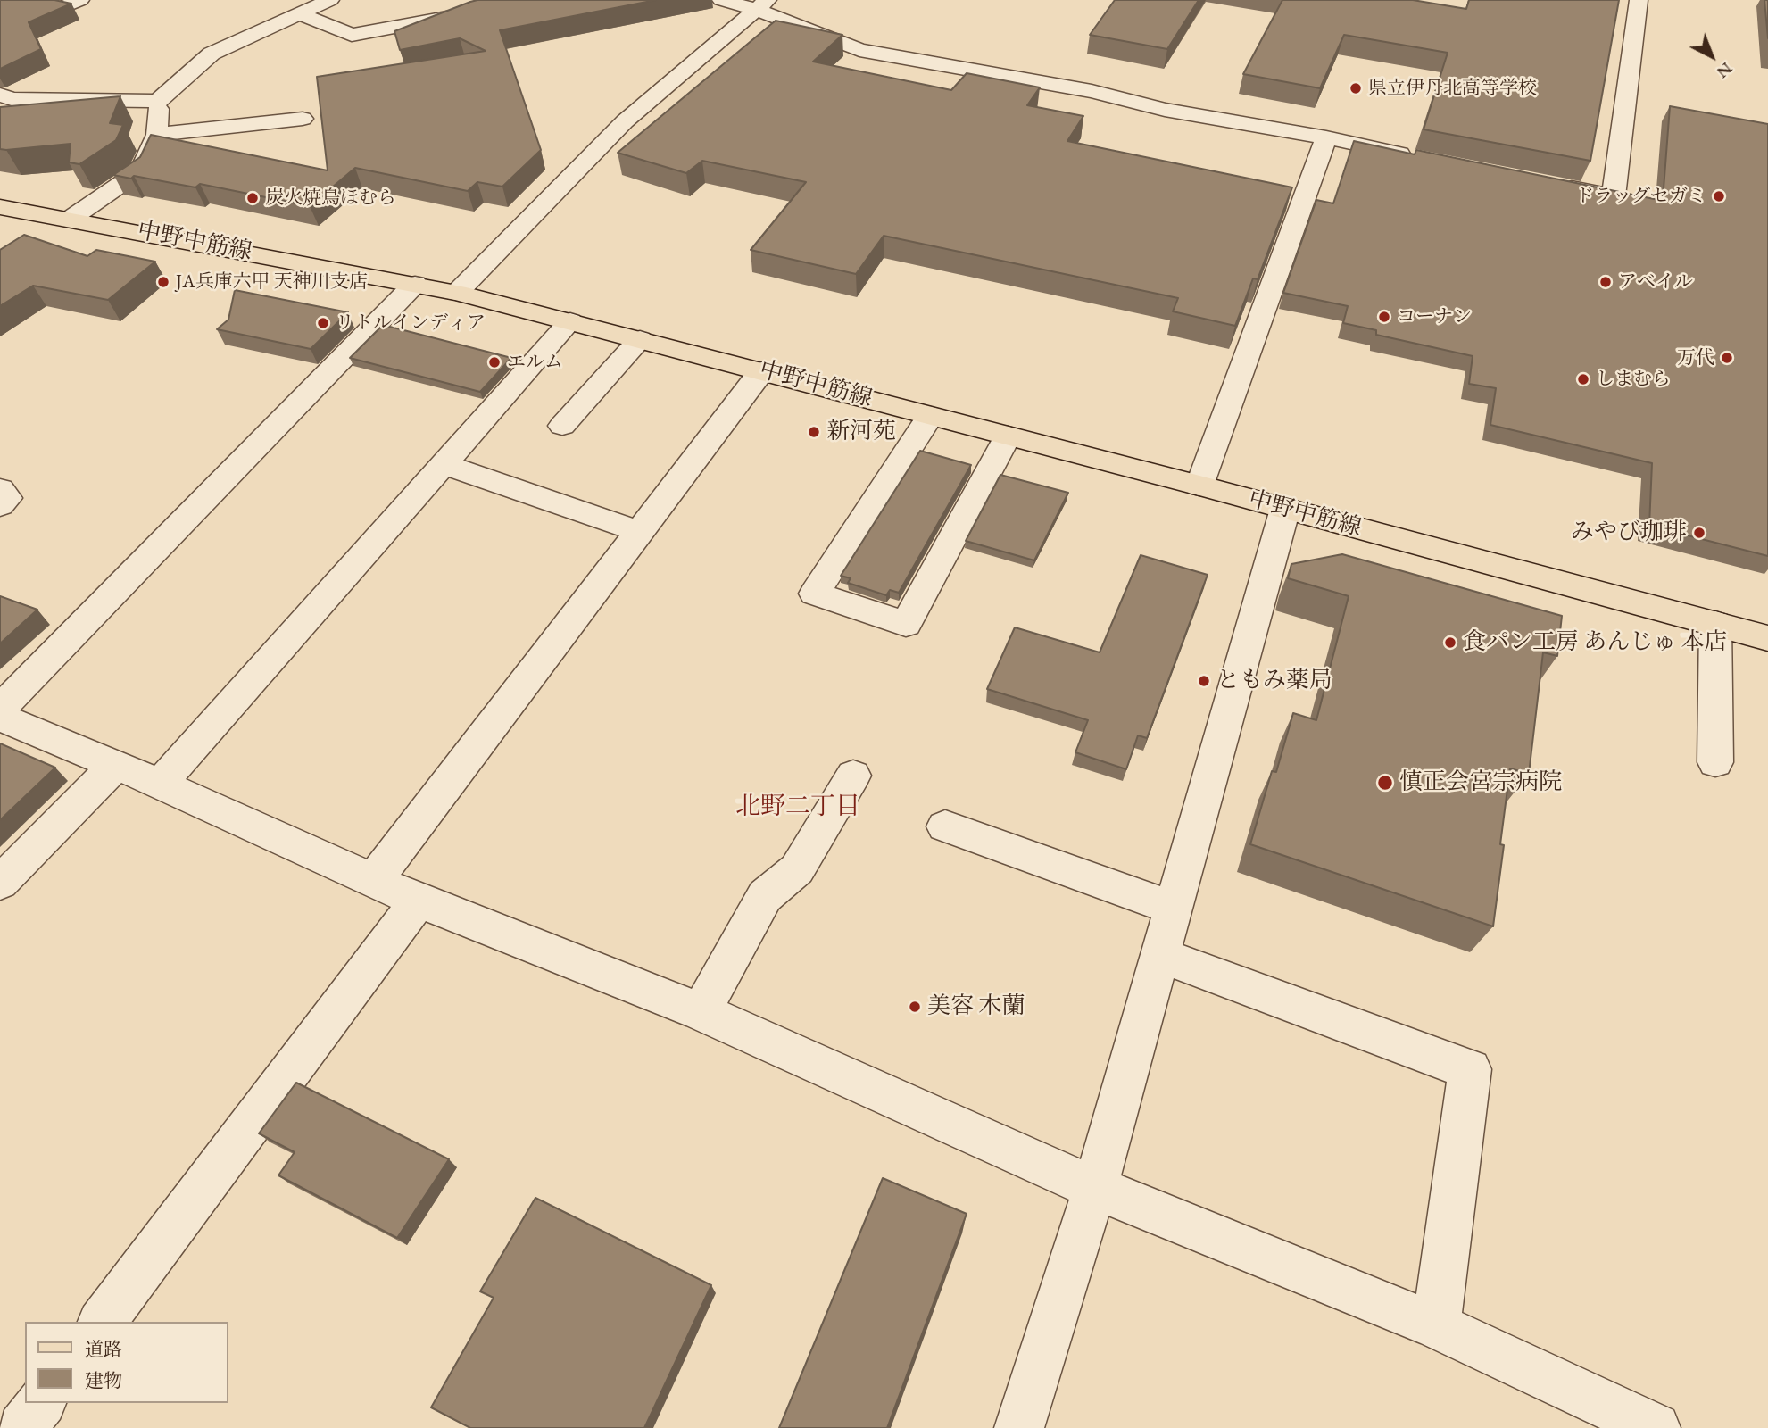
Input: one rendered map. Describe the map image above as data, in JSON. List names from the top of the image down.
{
  "streets": {
    "main road": ["中野中筋線"]
  },
  "districts": ["北野二丁目"],
  "places": [
    "県立伊丹北高等学校",
    "ドラッグセガミ",
    "炭火焼鳥ほむら",
    "JA兵庫六甲 天神川支店",
    "アベイル",
    "コーナン",
    "リトルインディア",
    "万代",
    "エルム",
    "しまむら",
    "新河苑",
    "みやび珈琲",
    "食パン工房 あんじゅ 本店",
    "ともみ薬局",
    "慎正会宮宗病院",
    "美容 木蘭"
  ],
  "legend": ["道路", "建物"],
  "north": "bottom right"
}
